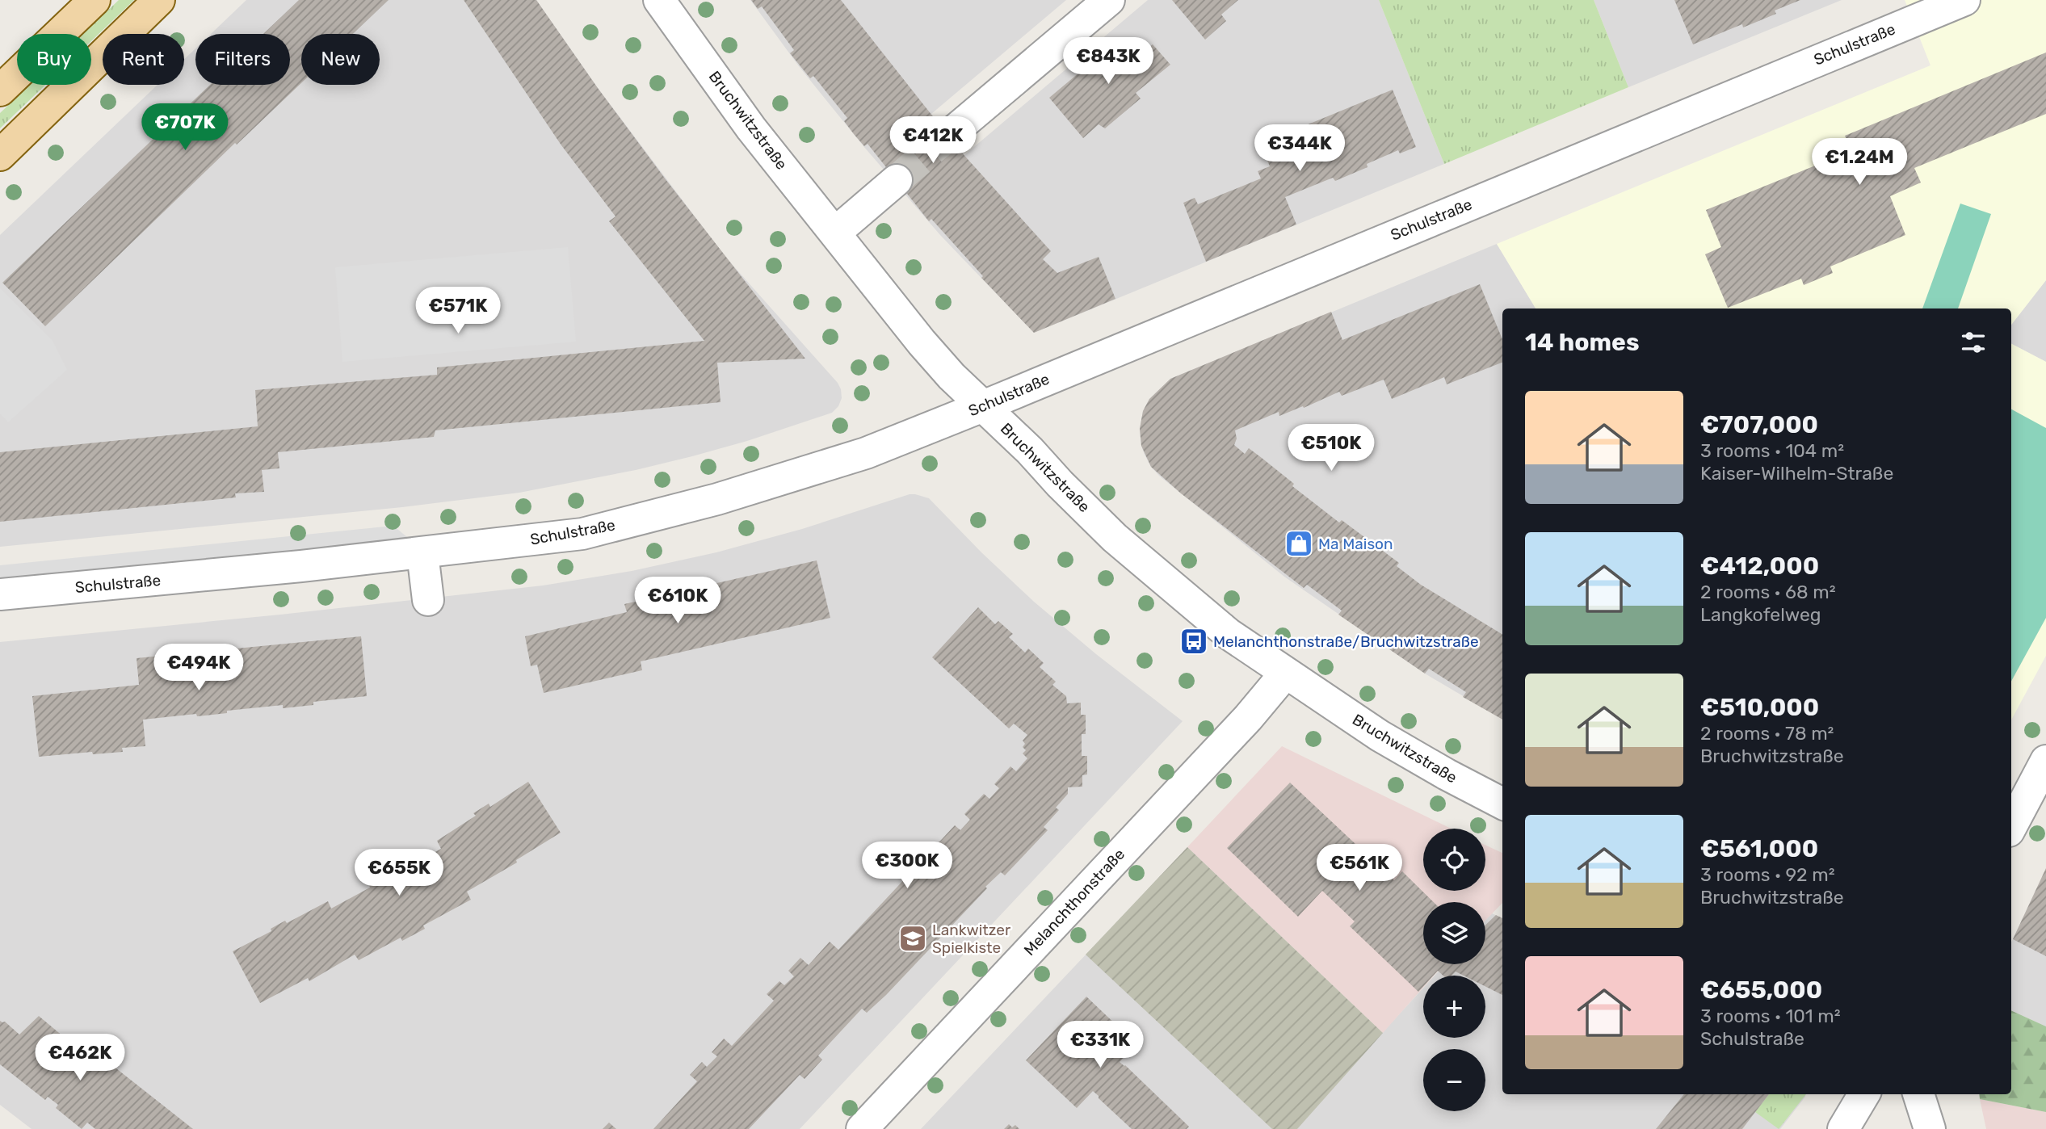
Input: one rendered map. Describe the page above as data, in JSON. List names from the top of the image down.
{
  "streets": {
    "street": ["Schulstraße", "Bruchwitzstraße", "Melanchthonstraße"]
  },
  "crossings": [
    ["Schulstraße", "Bruchwitzstraße"],
    ["Bruchwitzstraße", "Melanchthonstraße"]
  ],
  "places": {
    "shop": ["Ma Maison"],
    "bus stop": ["Melanchthonstraße/Bruchwitzstraße"],
    "school or university": ["Lankwitzer Spielkiste"]
  },
  "page": {
    "chip": [
      "Buy",
      "Rent",
      "Filters",
      "New"
    ],
    "price": [
      "€843K",
      "€707K",
      "€412K",
      "€344K",
      "€1.24M",
      "€571K",
      "€510K",
      "€610K",
      "€494K",
      "€300K",
      "€561K",
      "€655K",
      "€331K",
      "€462K"
    ],
    "heading": "14 homes",
    "list": [
      {
        "name": "€707,000",
        "note": "3 rooms · 104 m² · Kaiser-Wilhelm-Straße"
      },
      {
        "name": "€412,000",
        "note": "2 rooms · 68 m² · Langkofelweg"
      },
      {
        "name": "€510,000",
        "note": "2 rooms · 78 m² · Bruchwitzstraße"
      },
      {
        "name": "€561,000",
        "note": "3 rooms · 92 m² · Bruchwitzstraße"
      },
      {
        "name": "€655,000",
        "note": "3 rooms · 101 m² · Schulstraße"
      }
    ],
    "map_buttons": ["+", "−"]
  }
}
